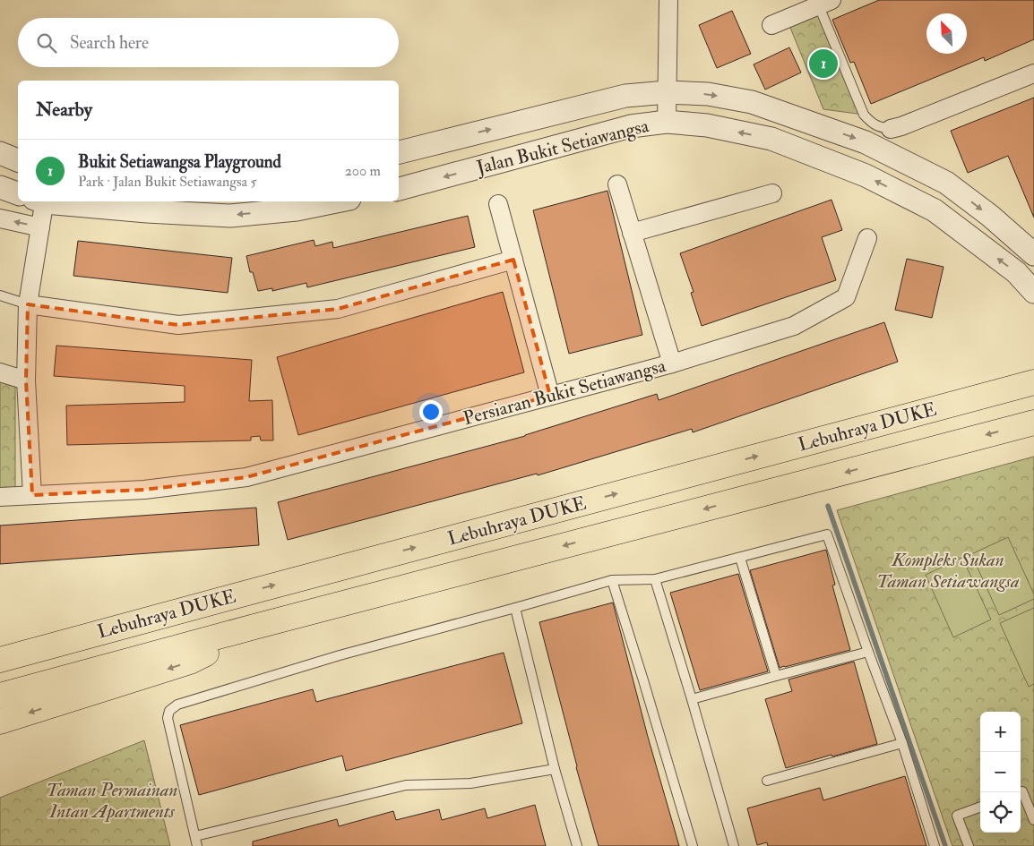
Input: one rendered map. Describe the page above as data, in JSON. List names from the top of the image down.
{
  "streets": {
    "highway": ["Lebuhraya DUKE"],
    "street": ["Jalan Bukit Setiawangsa", "Persiaran Bukit Setiawangsa"]
  },
  "parks": ["Kompleks Sukan Taman Setiawangsa", "Taman Permainan Intan Apartments"],
  "north": "top left",
  "page": {
    "search": "Search here",
    "pins": "1",
    "heading": "Nearby",
    "list": [
      {
        "mark": "1",
        "name": "Bukit Setiawangsa Playground",
        "note": "Park · Jalan Bukit Setiawangsa 5",
        "value": "200 m"
      }
    ],
    "map_buttons": ["+", "−"]
  }
}
